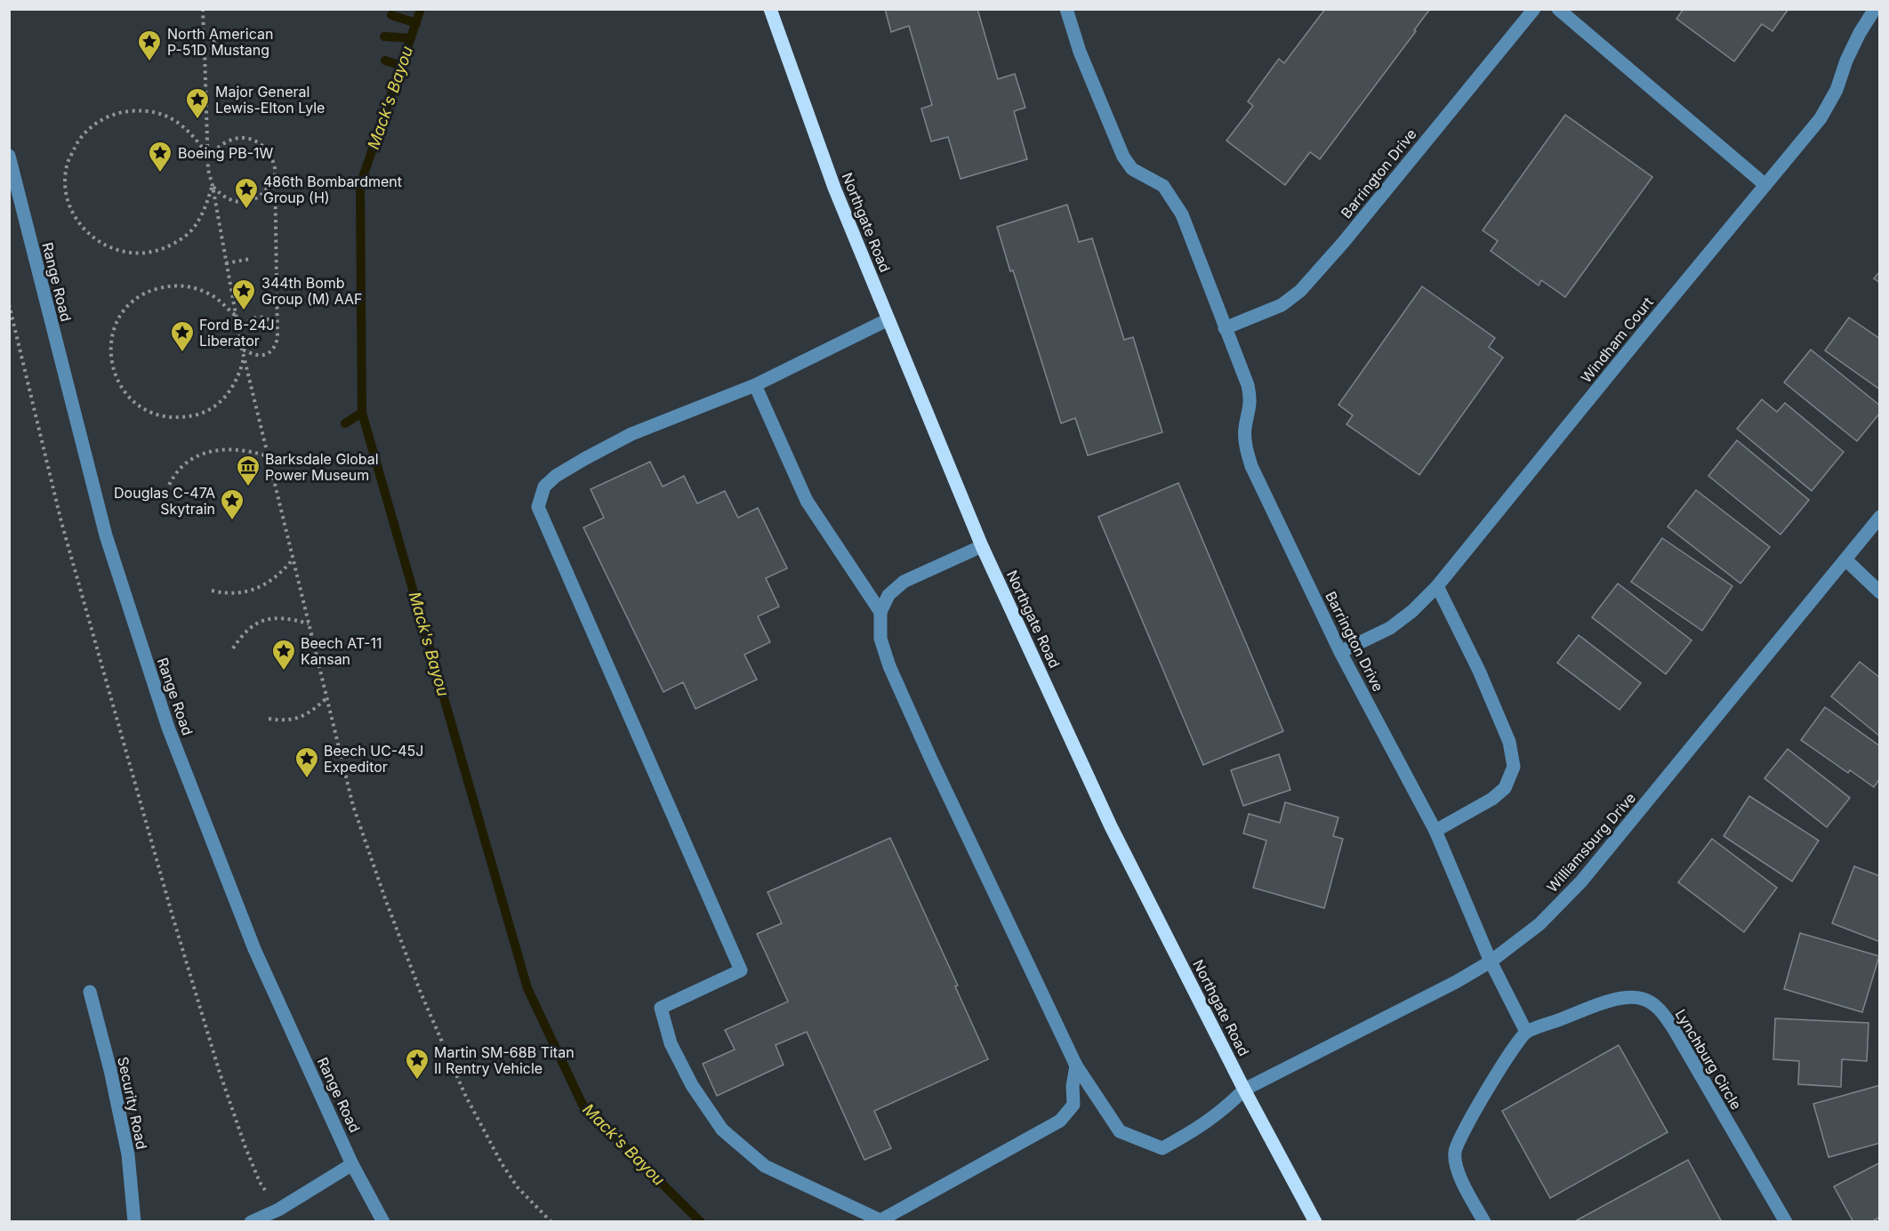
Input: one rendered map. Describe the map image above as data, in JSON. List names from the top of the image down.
{
  "streets": {
    "main road": ["Northgate Road"],
    "street": [
      "Barrington Drive",
      "Range Road",
      "Windham Court",
      "Williamsburg Drive",
      "Lynchburg Circle",
      "Security Road"
    ]
  },
  "crossings": [
    ["Barrington Drive", "Windham Court"],
    ["Barrington Drive", "Williamsburg Drive"],
    ["Northgate Road", "Williamsburg Drive"]
  ],
  "water": ["Mack's Bayou"],
  "places": {
    "place": [
      "North American P-51D Mustang",
      "Major General Lewis-Elton Lyle",
      "Boeing PB-1W",
      "486th Bombardment Group (H)",
      "344th Bomb Group (M) AAF",
      "Ford B-24J Liberator",
      "Douglas C-47A Skytrain",
      "Beech AT-11 Kansan",
      "Beech UC-45J Expeditor",
      "Martin SM-68B Titan II Rentry Vehicle"
    ],
    "museum": ["Barksdale Global Power Museum"]
  }
}
